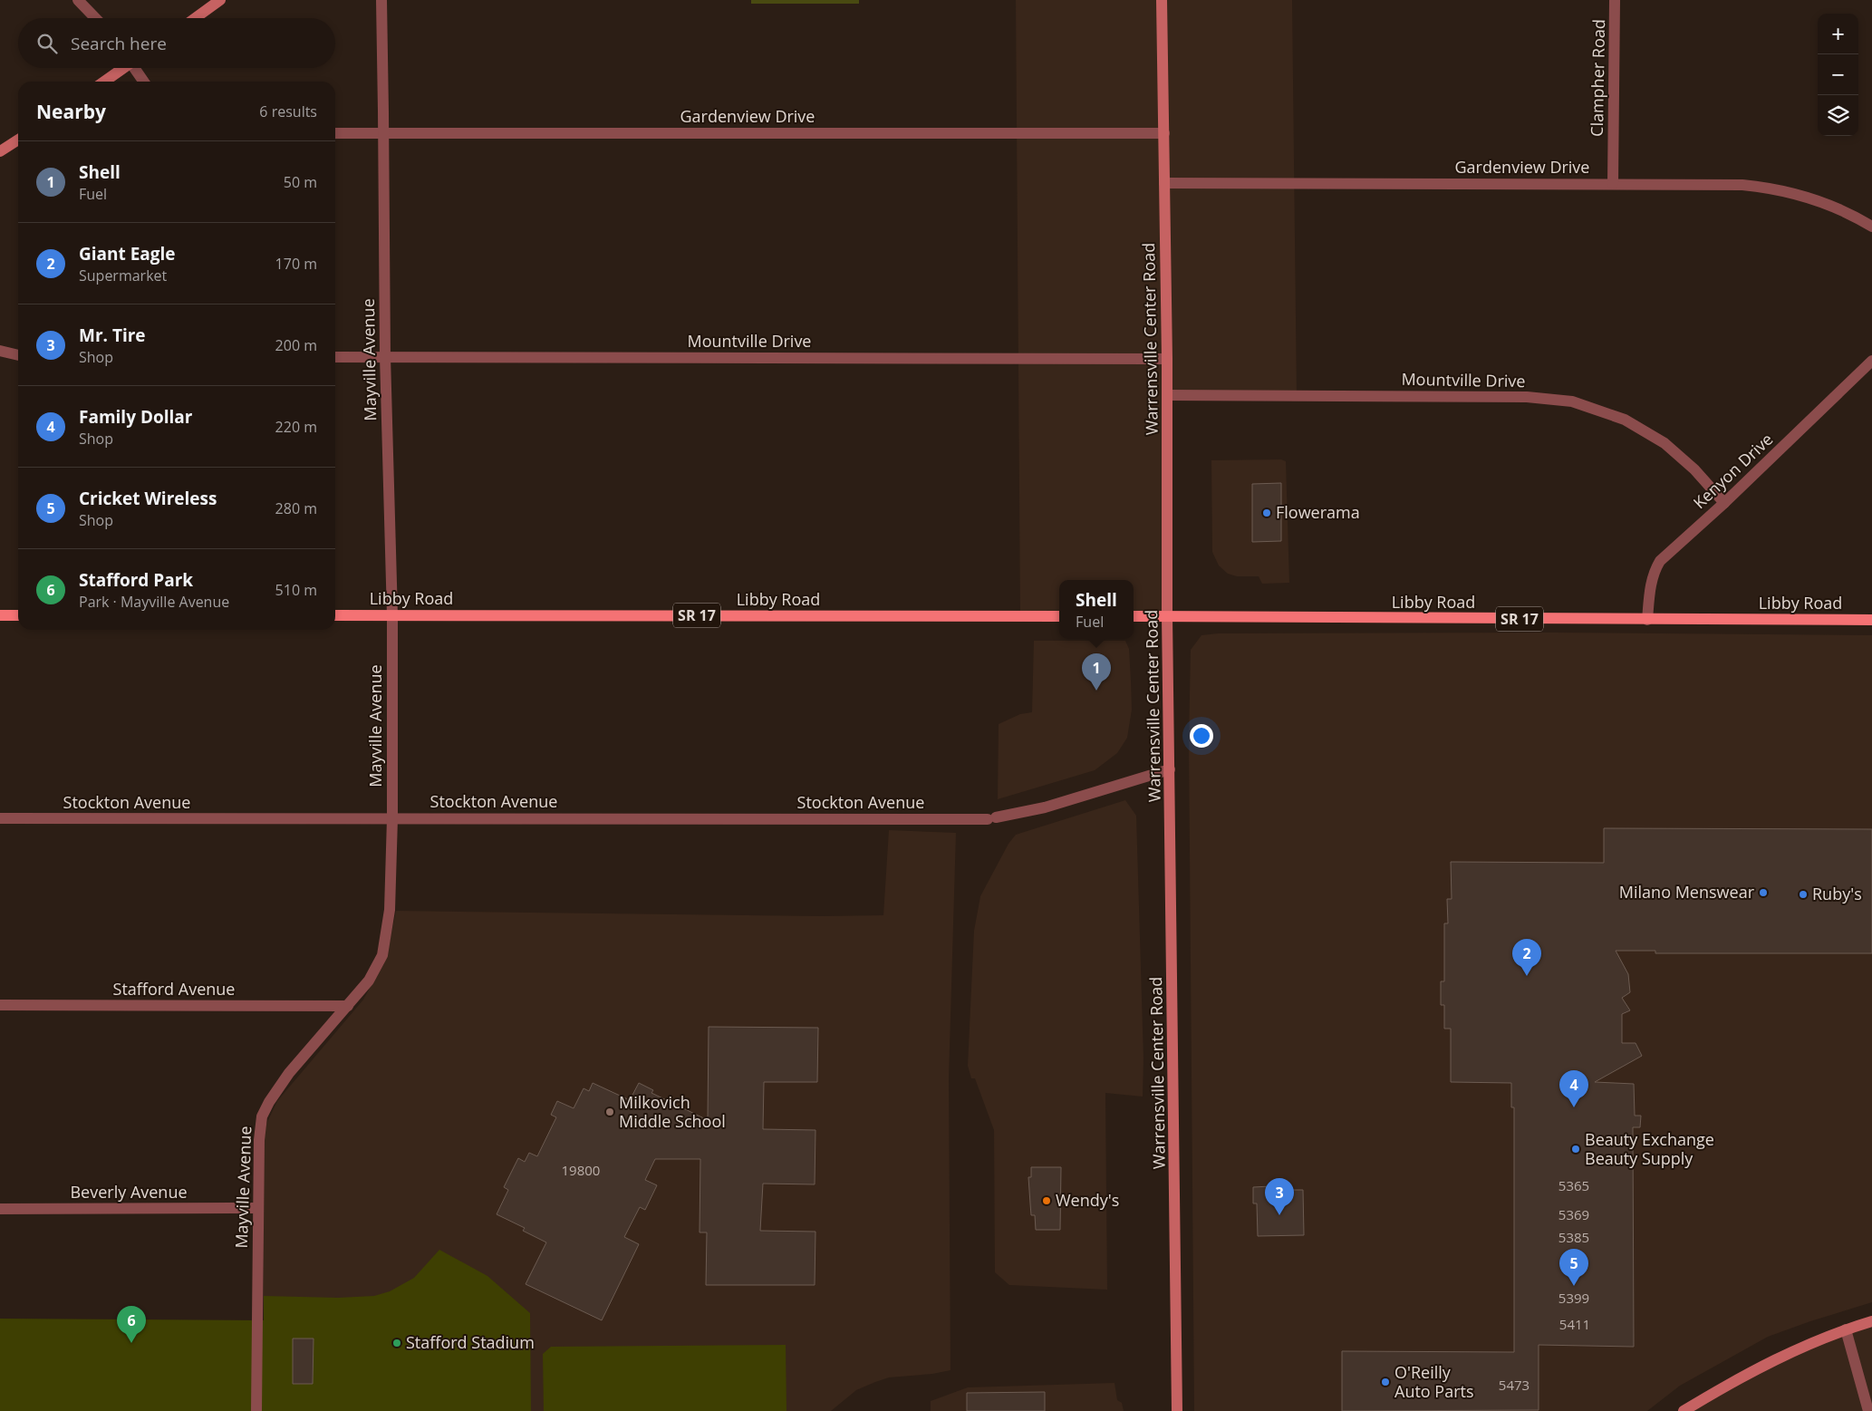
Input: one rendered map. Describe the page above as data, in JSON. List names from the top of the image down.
{
  "streets": {
    "main road": ["Warrensville Center Road", "Libby Road", "SR 17"],
    "street": [
      "Clampher Road",
      "Gardenview Drive",
      "Mountville Drive",
      "Mayville Avenue",
      "Kenyon Drive",
      "Stockton Avenue",
      "Stafford Avenue",
      "Beverly Avenue"
    ]
  },
  "crossings": [
    ["Clampher Road", "Gardenview Drive"],
    ["Gardenview Drive", "Warrensville Center Road"],
    ["Gardenview Drive", "Mayville Avenue"],
    ["Warrensville Center Road", "Mountville Drive"],
    ["Warrensville Center Road", "Libby Road"],
    ["Warrensville Center Road", "Stockton Avenue"],
    ["Mountville Drive", "Mayville Avenue"],
    ["Mountville Drive", "Kenyon Drive"],
    ["Mayville Avenue", "Libby Road"],
    ["Mayville Avenue", "Stockton Avenue"],
    ["Mayville Avenue", "Stafford Avenue"],
    ["Mayville Avenue", "Beverly Avenue"],
    ["Kenyon Drive", "Libby Road"]
  ],
  "places": [
    "Flowerama",
    "Milano Menswear",
    "Ruby's",
    "Milkovich Middle School",
    "Beauty Exchange Beauty Supply",
    "Wendy's",
    "Stafford Stadium",
    "O'Reilly Auto Parts"
  ],
  "house_numbers": [
    "19800",
    "5365",
    "5369",
    "5385",
    "5399",
    "5411",
    "5473"
  ],
  "page": {
    "map_buttons": ["+", "−"],
    "search": "Search here",
    "heading": ["Nearby", "6 results"],
    "list": [
      {
        "mark": "1",
        "name": "Shell",
        "note": "Fuel",
        "value": "50 m"
      },
      {
        "mark": "2",
        "name": "Giant Eagle",
        "note": "Supermarket",
        "value": "170 m"
      },
      {
        "mark": "3",
        "name": "Mr. Tire",
        "note": "Shop",
        "value": "200 m"
      },
      {
        "mark": "4",
        "name": "Family Dollar",
        "note": "Shop",
        "value": "220 m"
      },
      {
        "mark": "5",
        "name": "Cricket Wireless",
        "note": "Shop",
        "value": "280 m"
      },
      {
        "mark": "6",
        "name": "Stafford Park",
        "note": "Park · Mayville Avenue",
        "value": "510 m"
      }
    ],
    "popup": ["Shell", "Fuel"],
    "pins": [
      "1",
      "2",
      "4",
      "3",
      "5",
      "6"
    ]
  }
}
